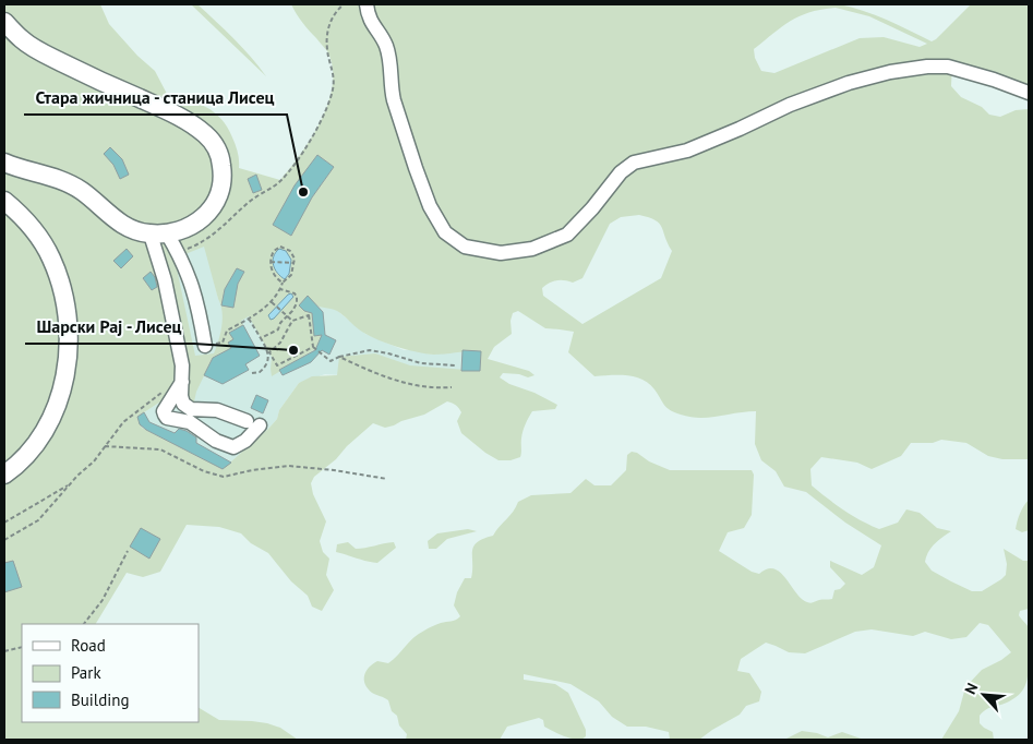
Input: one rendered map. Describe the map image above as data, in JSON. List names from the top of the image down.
{
  "places": ["Стара жичница - станица Лисец", "Шарски Рај - Лисец"],
  "legend": ["Road", "Park", "Building"],
  "north": "top left"
}
